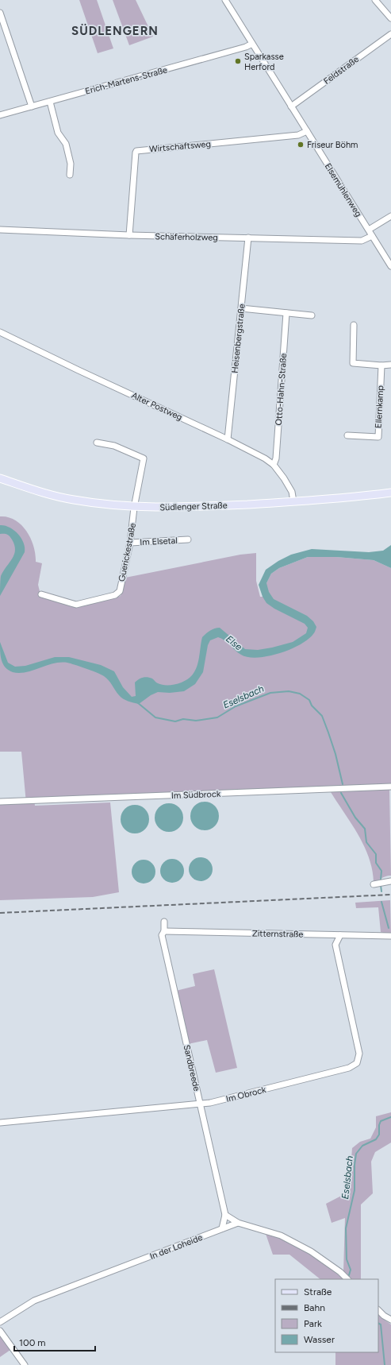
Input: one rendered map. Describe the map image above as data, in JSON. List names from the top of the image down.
{
  "streets": {
    "main road": ["Südlenger Straße"],
    "street": [
      "Feldstraße",
      "Erich-Martens-Straße",
      "Wirtschaftsweg",
      "Elsemühlenweg",
      "Schäferholzweg",
      "Heisenbergstraße",
      "Otto-Hahn-Straße",
      "Alter Postweg",
      "Ellernkamp",
      "Im Elsetal",
      "Guerickestraße",
      "Im Südbrock",
      "Zitternstraße",
      "Sandbreede",
      "Im Obrock",
      "In der Loheide"
    ]
  },
  "crossings": [
    ["Feldstraße", "Elsemühlenweg"],
    ["Erich-Martens-Straße", "Elsemühlenweg"],
    ["Wirtschaftsweg", "Elsemühlenweg"],
    ["Wirtschaftsweg", "Schäferholzweg"],
    ["Elsemühlenweg", "Schäferholzweg"],
    ["Schäferholzweg", "Heisenbergstraße"],
    ["Heisenbergstraße", "Alter Postweg"],
    ["Otto-Hahn-Straße", "Alter Postweg"],
    ["Alter Postweg", "Südlenger Straße"],
    ["Südlenger Straße", "Guerickestraße"],
    ["Im Elsetal", "Guerickestraße"],
    ["Zitternstraße", "Sandbreede"],
    ["Zitternstraße", "Im Obrock"],
    ["Sandbreede", "Im Obrock"],
    ["Sandbreede", "In der Loheide"]
  ],
  "districts": ["SÜDLENGERN"],
  "water": ["Else", "Eselsbach"],
  "places": ["Sparkasse Herford", "Friseur Böhm"],
  "legend": [
    "Straße",
    "Bahn",
    "Park",
    "Wasser"
  ],
  "scale_bar": "100 m"
}
